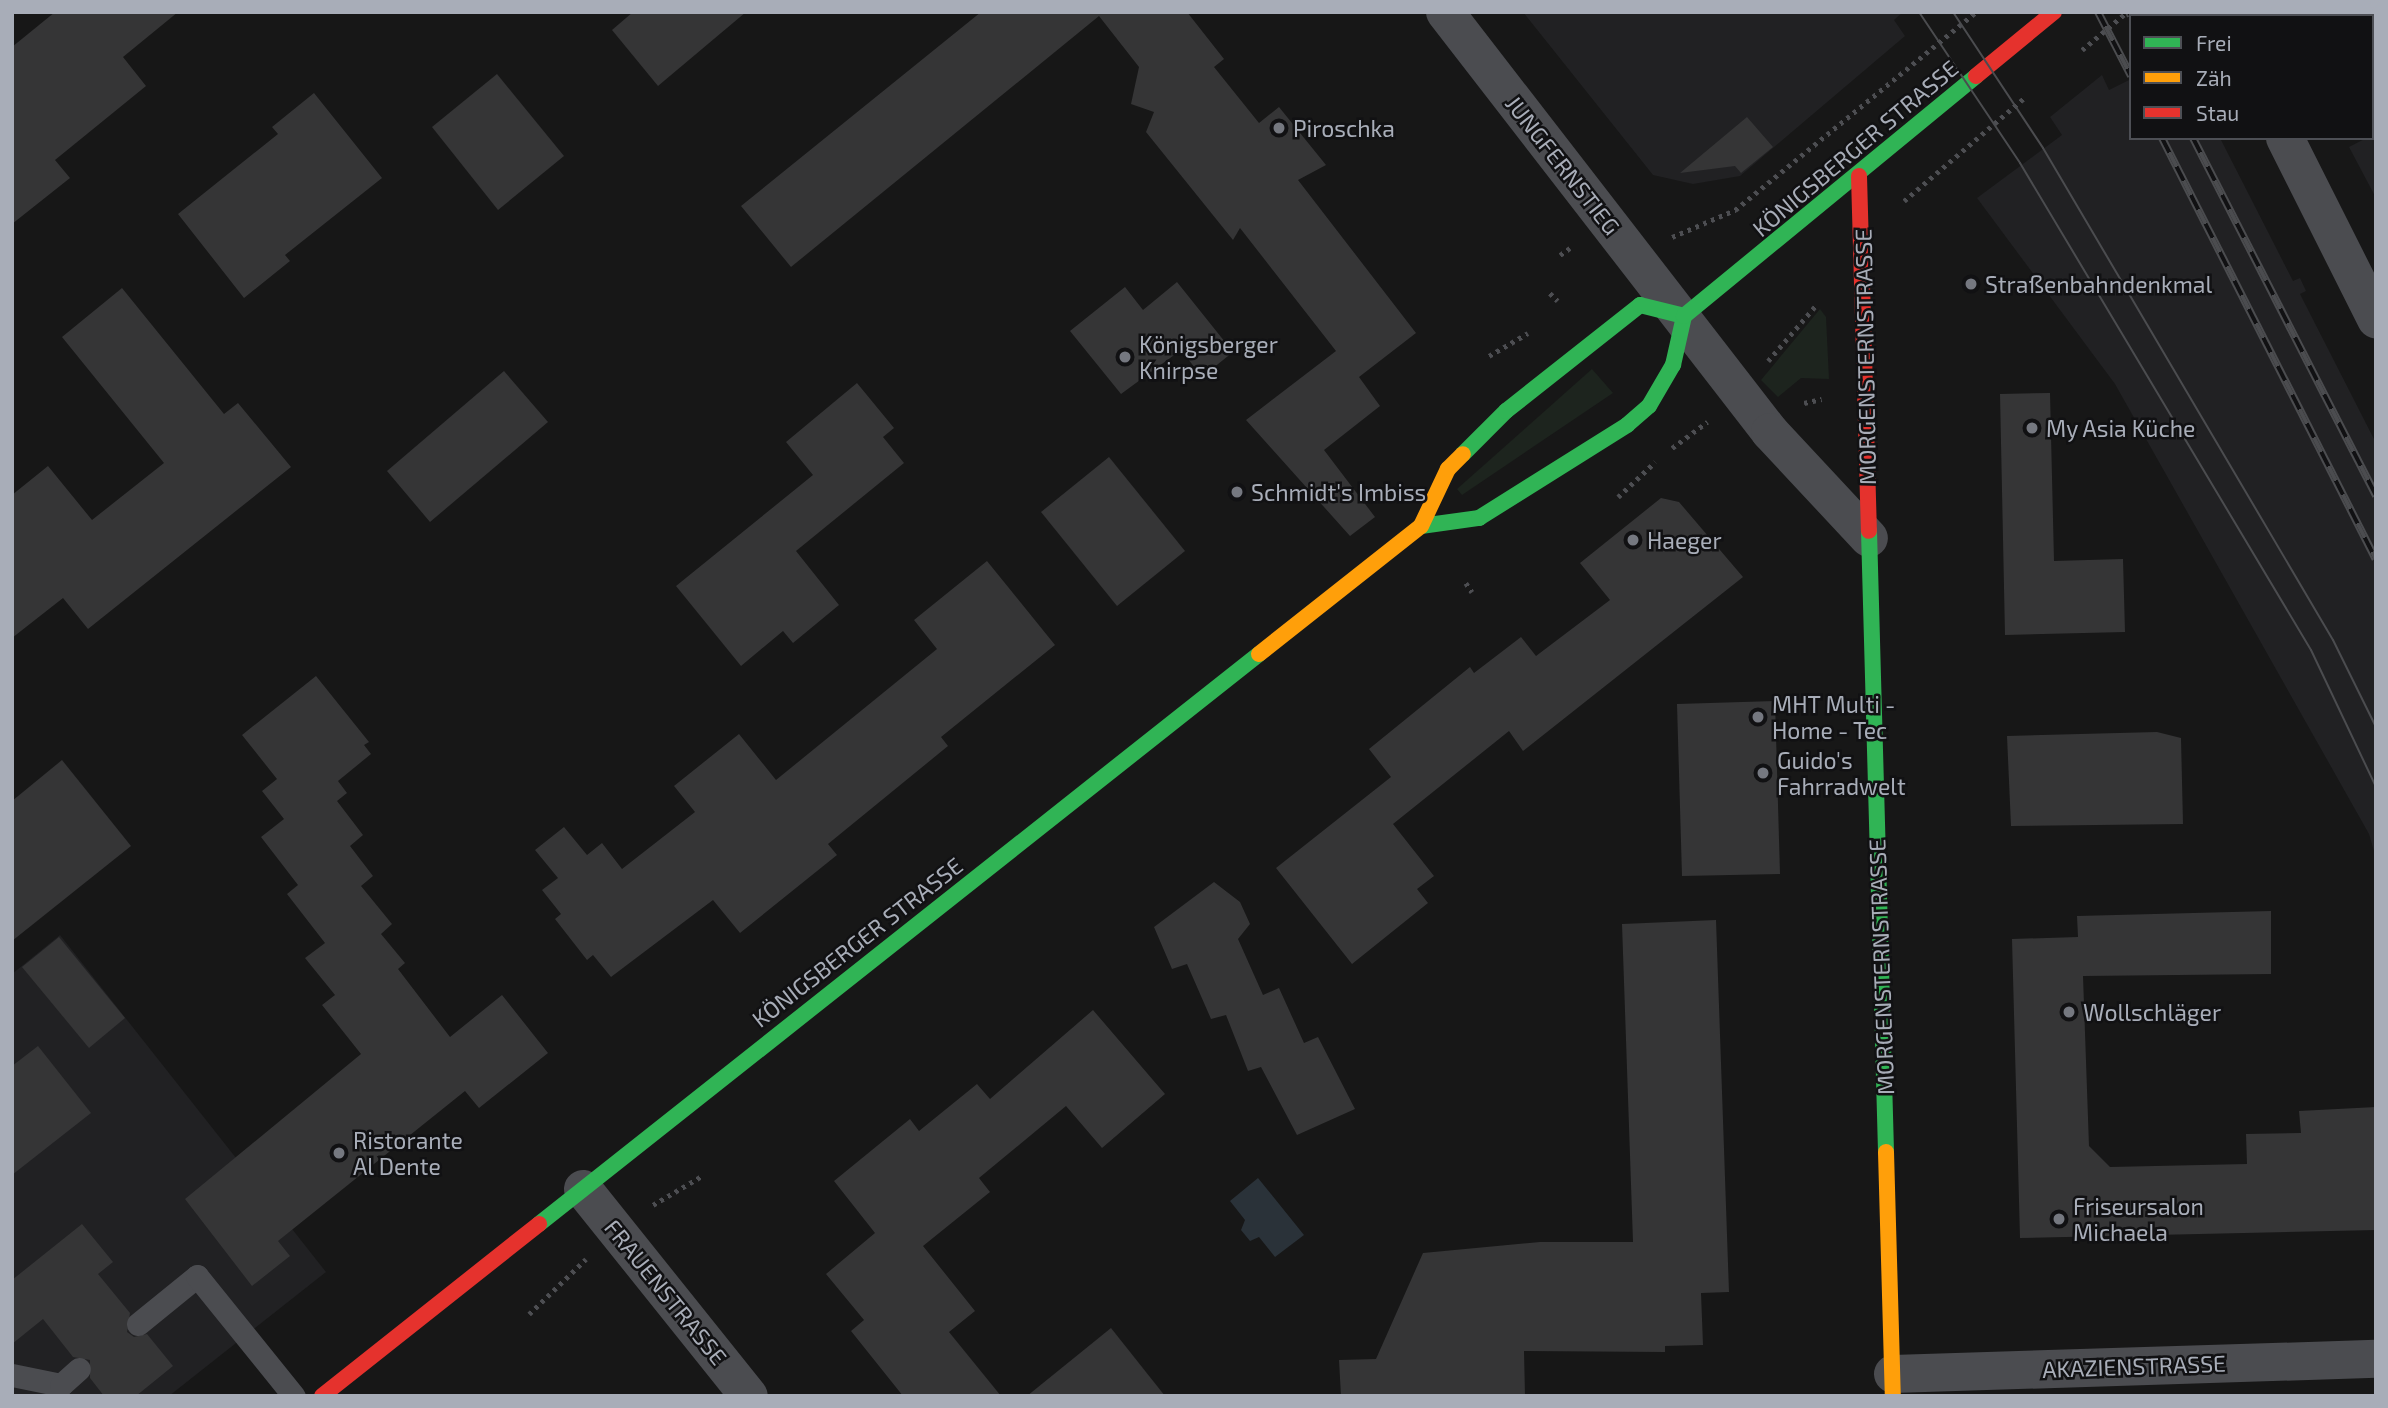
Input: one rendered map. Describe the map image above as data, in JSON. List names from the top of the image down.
{
  "streets": {
    "main road": ["KÖNIGSBERGER STRASSE", "MORGENSTERNSTRASSE"],
    "street": ["JUNGFERNSTIEG", "FRAUENSTRASSE", "AKAZIENSTRASSE"]
  },
  "crossings": [
    ["KÖNIGSBERGER STRASSE", "JUNGFERNSTIEG"],
    ["KÖNIGSBERGER STRASSE", "MORGENSTERNSTRASSE"],
    ["KÖNIGSBERGER STRASSE", "FRAUENSTRASSE"],
    ["JUNGFERNSTIEG", "MORGENSTERNSTRASSE"],
    ["MORGENSTERNSTRASSE", "AKAZIENSTRASSE"]
  ],
  "places": [
    "Piroschka",
    "Straßenbahndenkmal",
    "Königsberger Knirpse",
    "My Asia Küche",
    "Schmidt's Imbiss",
    "Haeger",
    "MHT Multi - Home - Tec",
    "Guido's Fahrradwelt",
    "Wollschläger",
    "Ristorante Al Dente",
    "Friseursalon Michaela"
  ],
  "legend": ["Frei", "Zäh", "Stau"]
}
